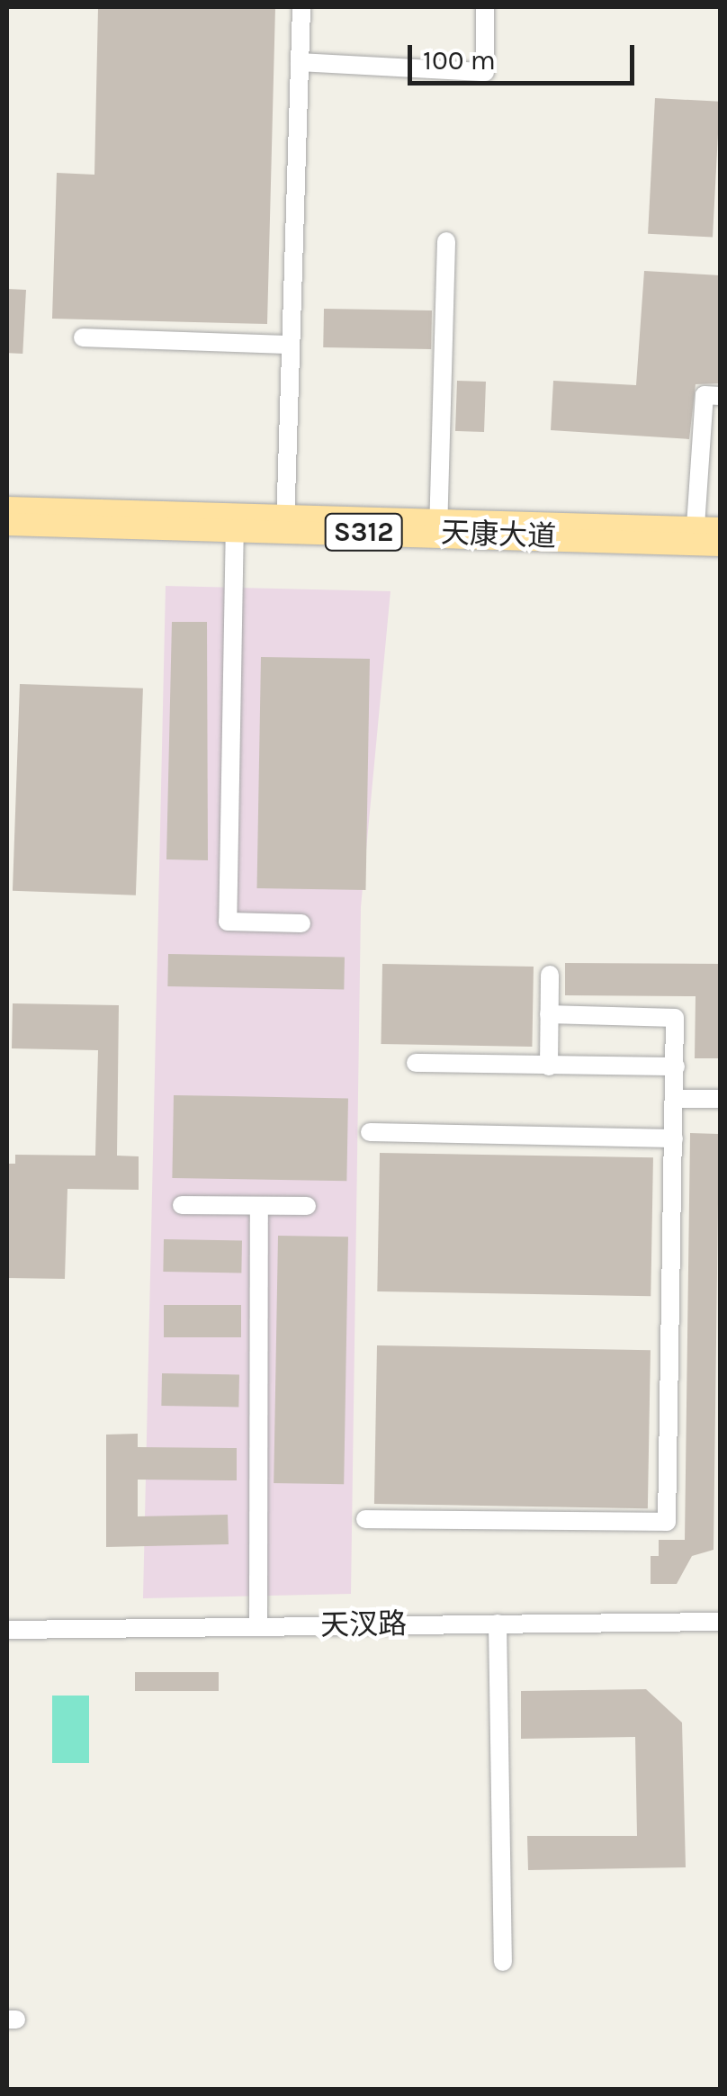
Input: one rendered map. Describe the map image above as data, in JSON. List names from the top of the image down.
{
  "streets": {
    "main road": ["S312", "天康大道"],
    "street": ["天汊路"]
  },
  "scale_bar": "100 m"
}
